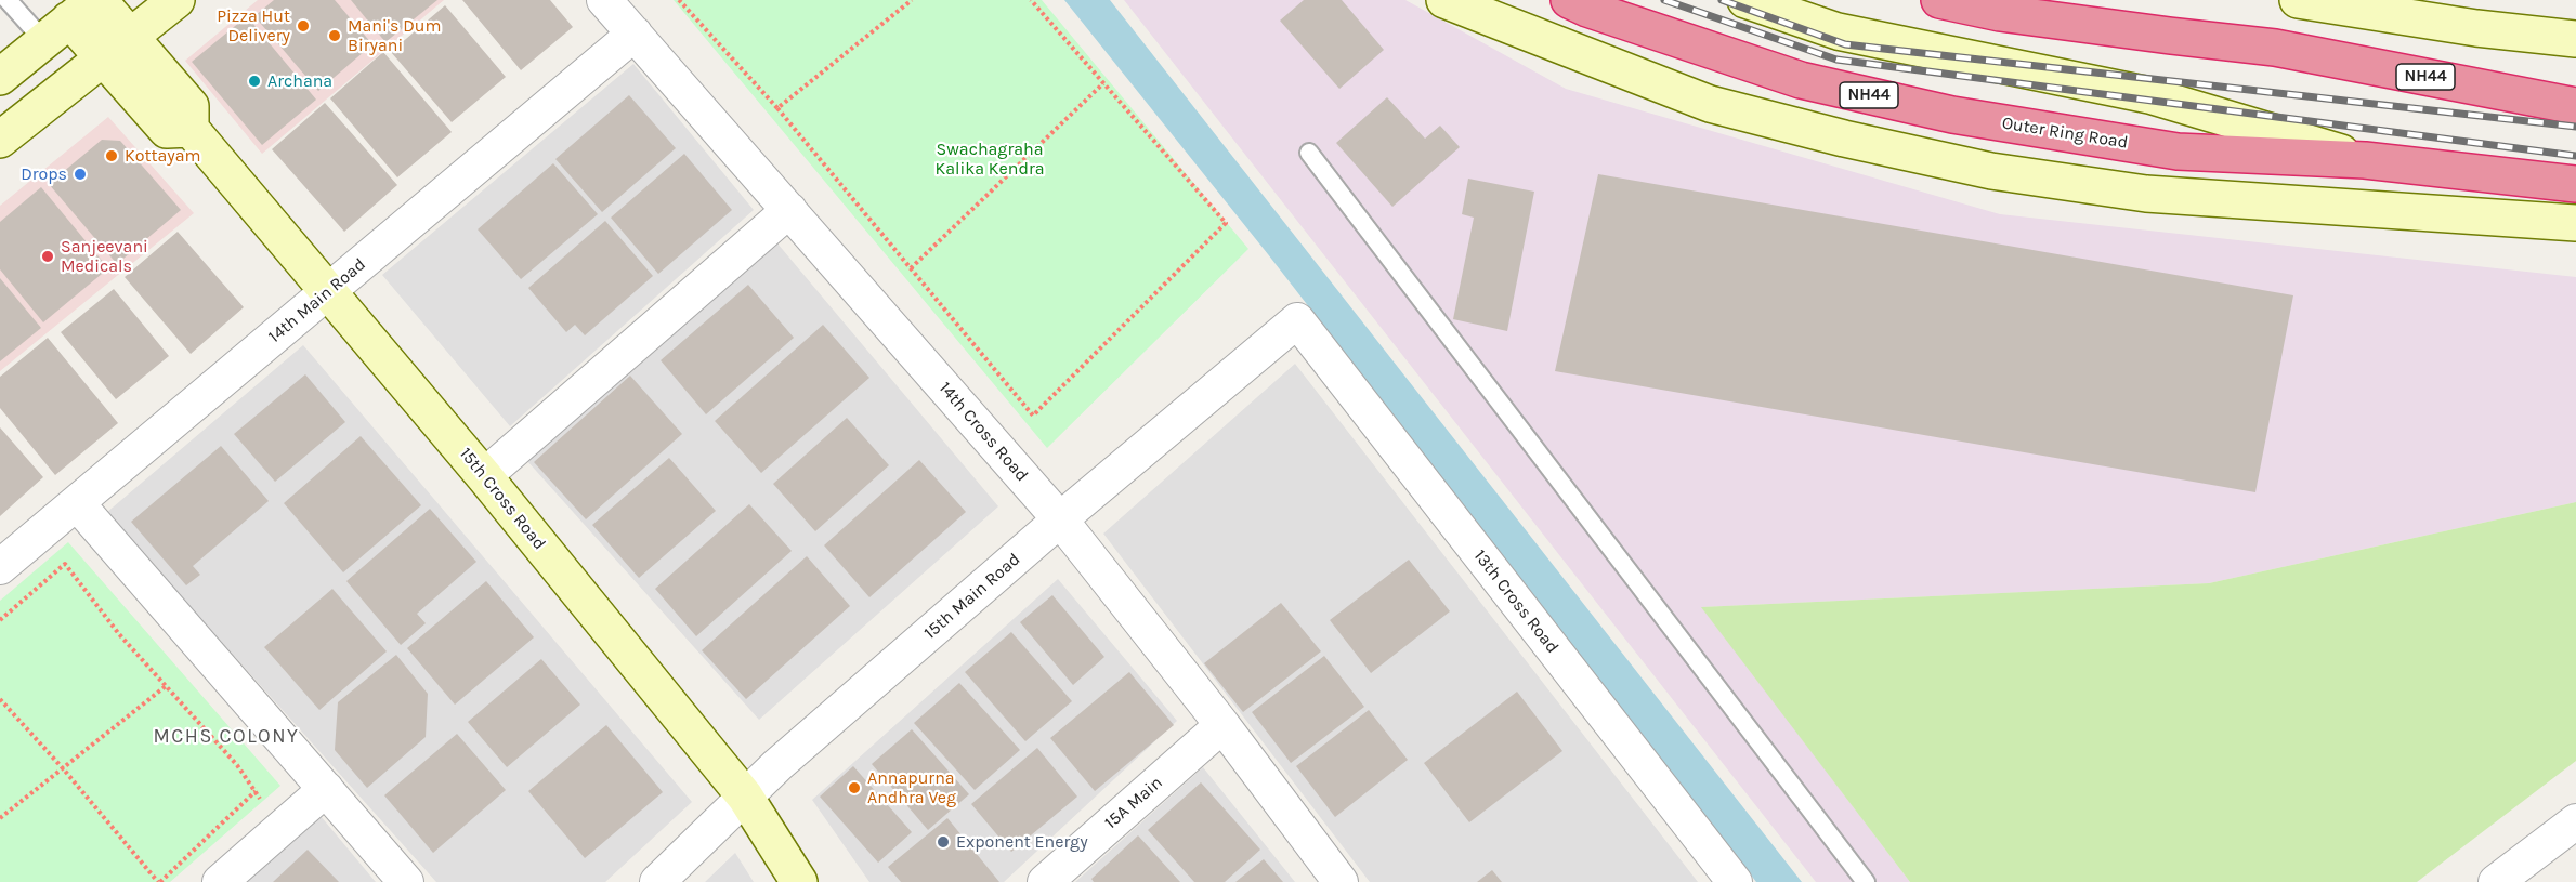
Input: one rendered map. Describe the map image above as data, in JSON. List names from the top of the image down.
{
  "streets": {
    "highway": ["NH44", "Outer Ring Road"],
    "street": [
      "14th Main Road",
      "14th Cross Road",
      "15th Cross Road",
      "15th Main Road",
      "13th Cross Road",
      "15A Main"
    ]
  },
  "crossings": [
    ["14th Main Road", "14th Cross Road"],
    ["14th Main Road", "15th Cross Road"],
    ["14th Cross Road", "15th Main Road"],
    ["14th Cross Road", "15A Main"],
    ["15th Cross Road", "15th Main Road"],
    ["15th Main Road", "13th Cross Road"]
  ],
  "districts": ["MCHS COLONY"],
  "parks": ["Swachagraha Kalika Kendra"],
  "places": [
    "Pizza Hut Delivery",
    "Mani's Dum Biryani",
    "Archana",
    "Kottayam",
    "Drops",
    "Sanjeevani Medicals",
    "Annapurna Andhra Veg",
    "Exponent Energy"
  ]
}
